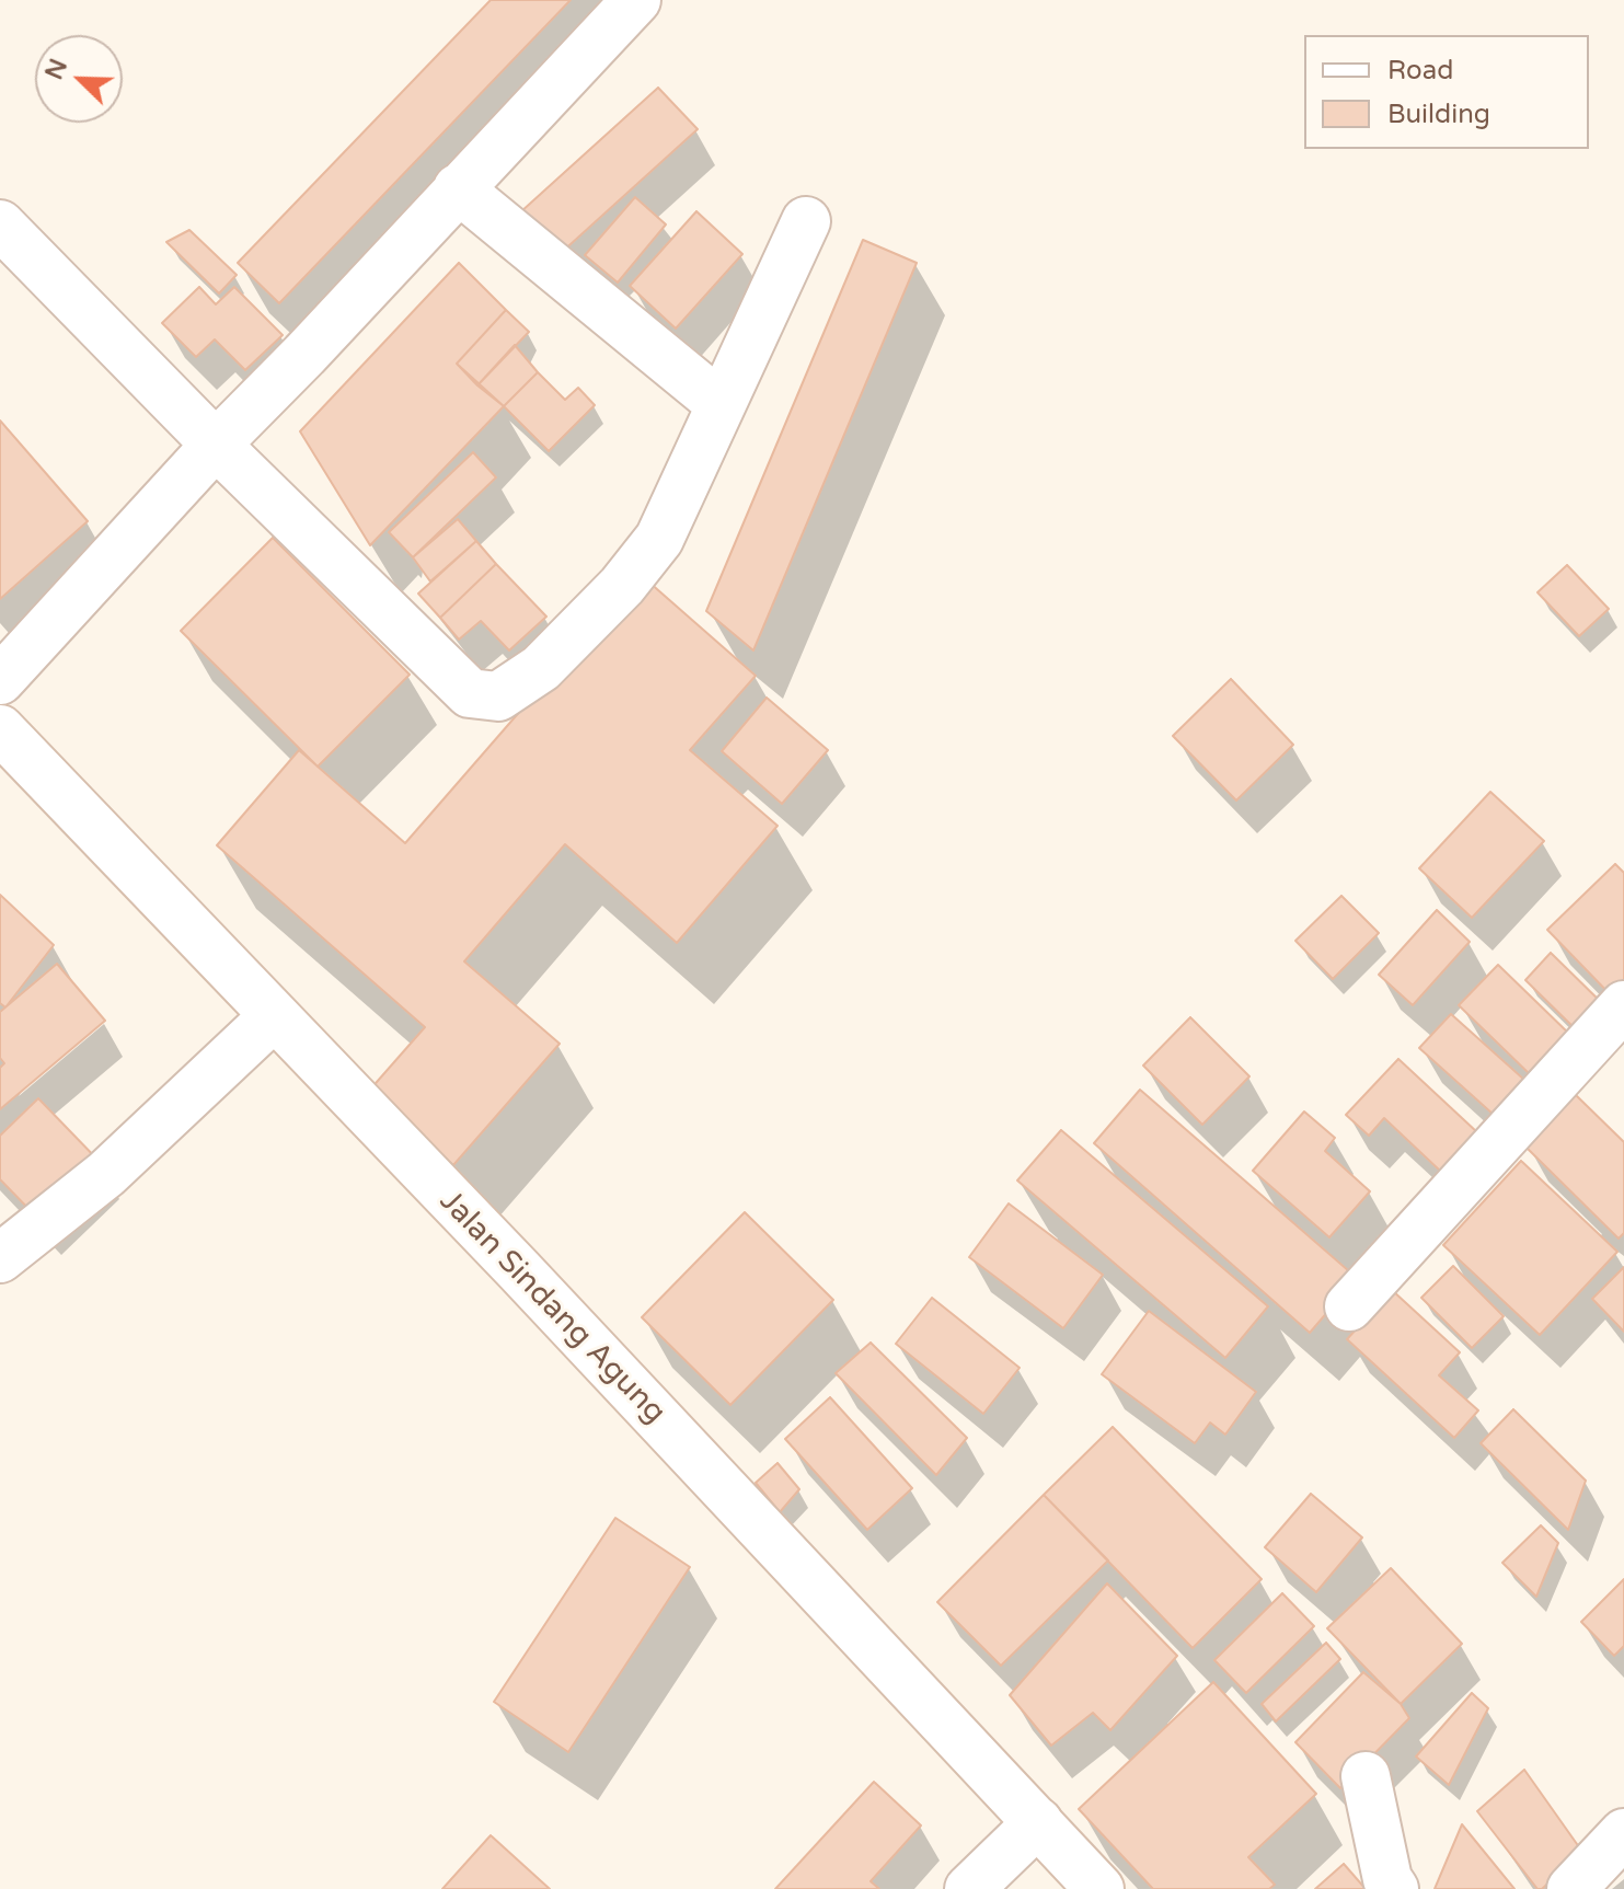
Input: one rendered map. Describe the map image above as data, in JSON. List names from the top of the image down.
{
  "streets": {
    "street": ["Jalan Sindang Agung"]
  },
  "legend": ["Road", "Building"],
  "north": "top left"
}
